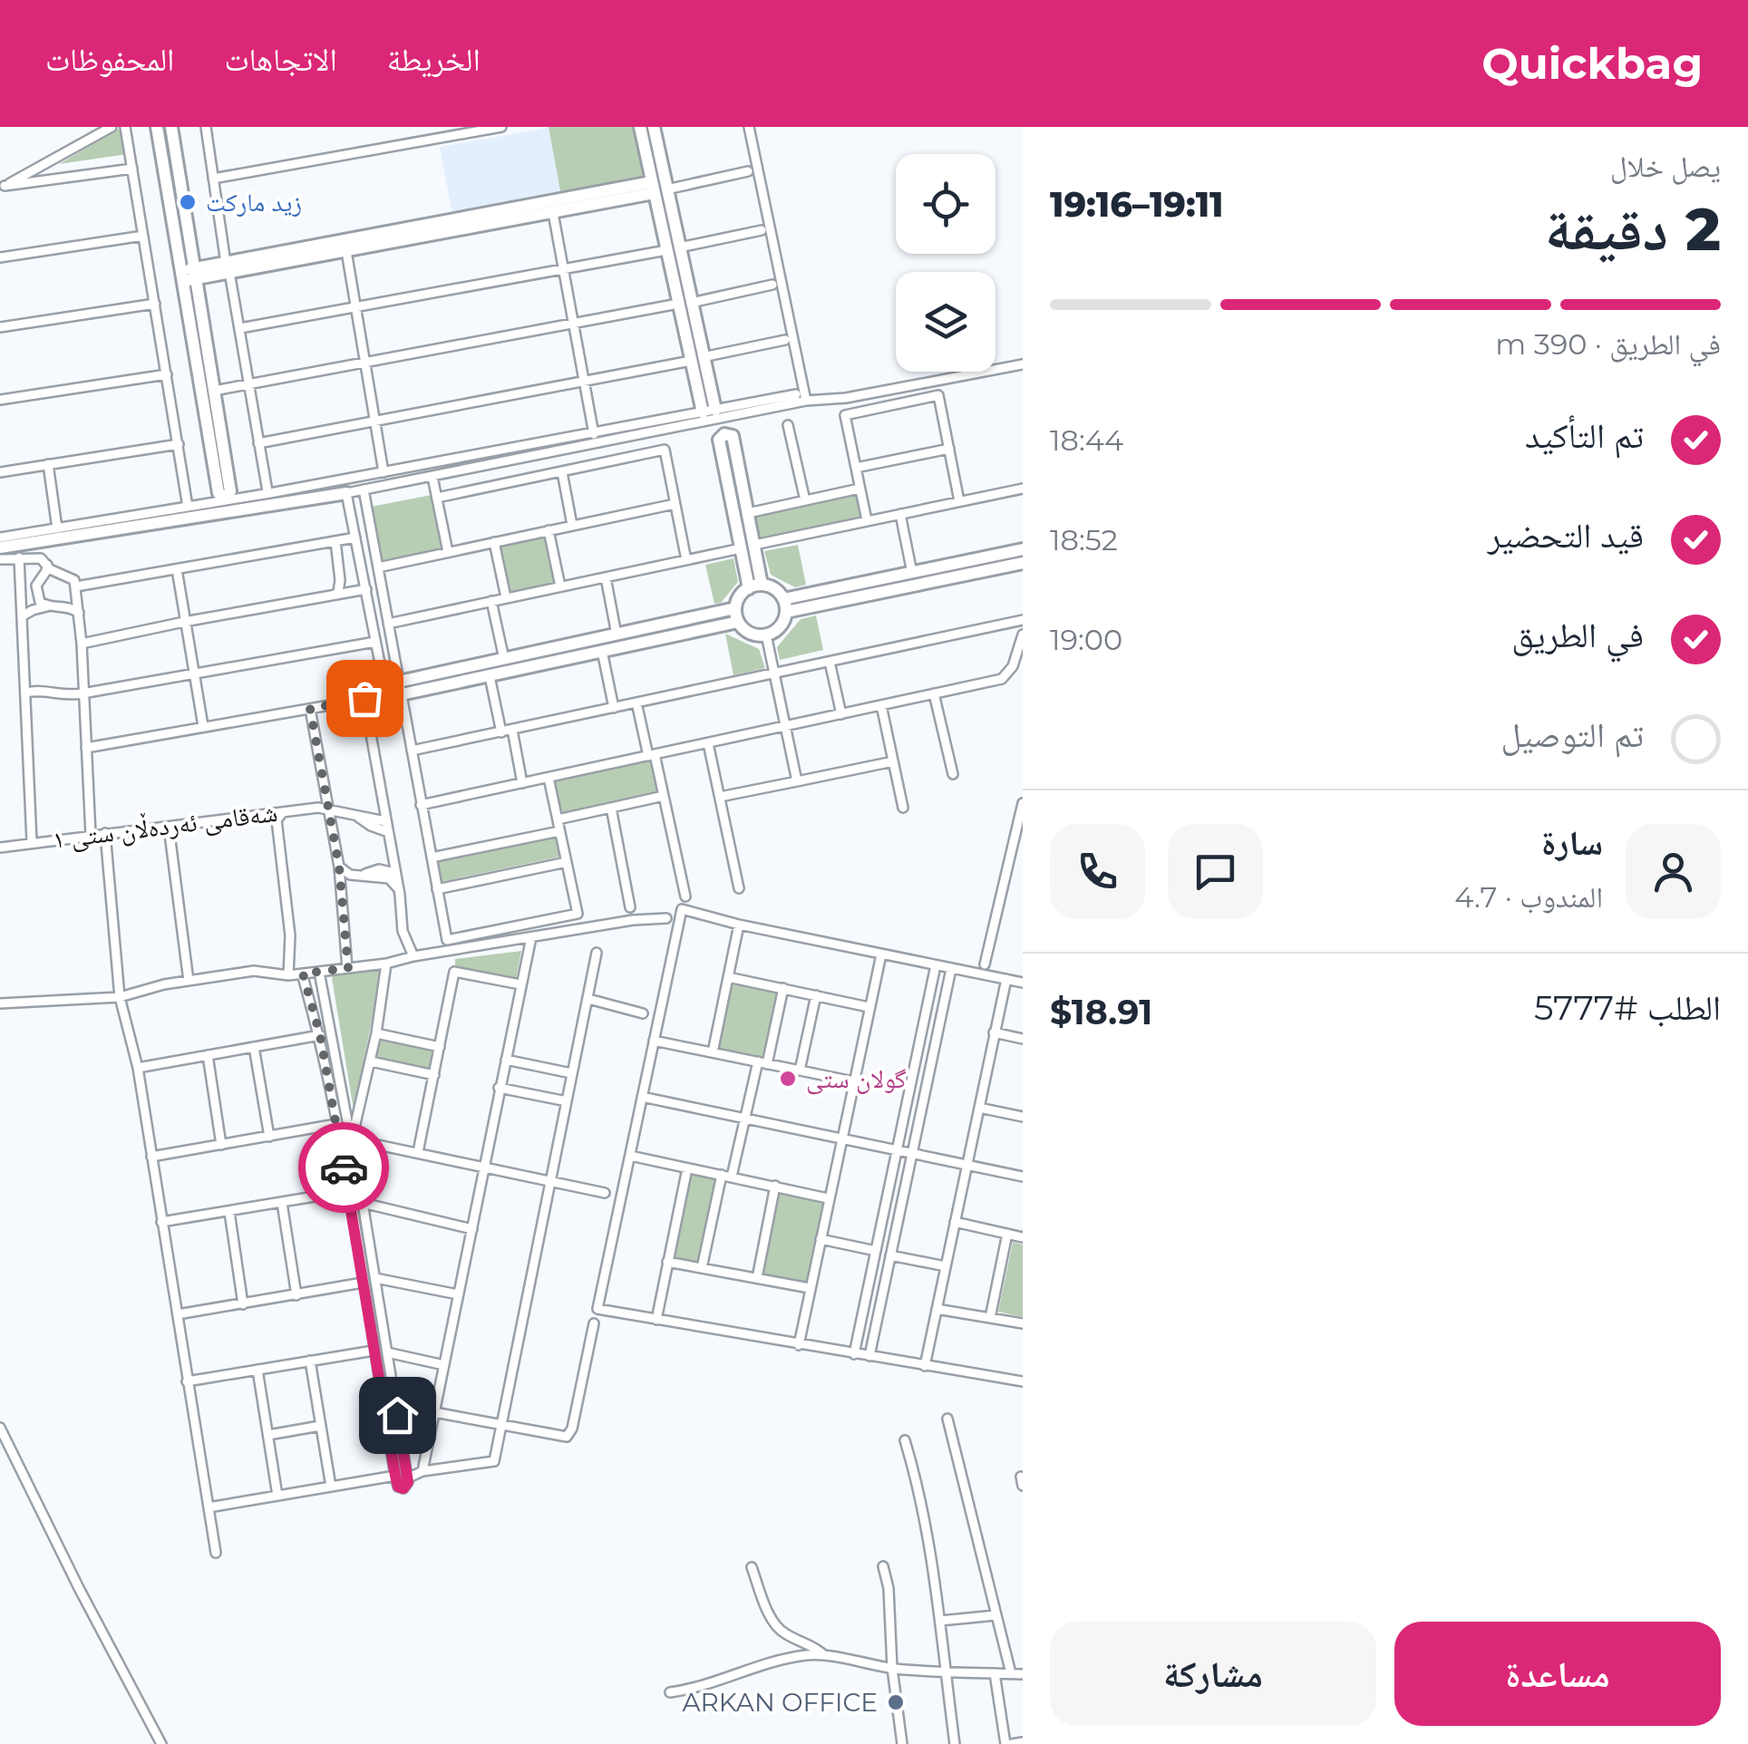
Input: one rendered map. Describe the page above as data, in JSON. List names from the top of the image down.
{
  "streets": {
    "street": ["شەقامی ئەردەڵان ستی ١"]
  },
  "places": ["زيد ماركت", "گولان ستی", "ARKAN OFFICE"],
  "page": {
    "header": "Quickbag",
    "nav": ["الخريطة", "الاتجاهات", "المحفوظات"],
    "heading": ["2 دقيقة", "يصل خلال", "19:11–19:16"],
    "panel": [
      "سارة",
      "المندوب · 4.7",
      "الطلب #5777",
      "$18.91"
    ],
    "bar": "في الطريق · 390 m",
    "list": [
      ["تم التأكيد", "18:44"],
      ["قيد التحضير", "18:52"],
      ["في الطريق", "19:00"],
      "تم التوصيل"
    ],
    "buttons": ["مساعدة", "مشاركة"]
  }
}
